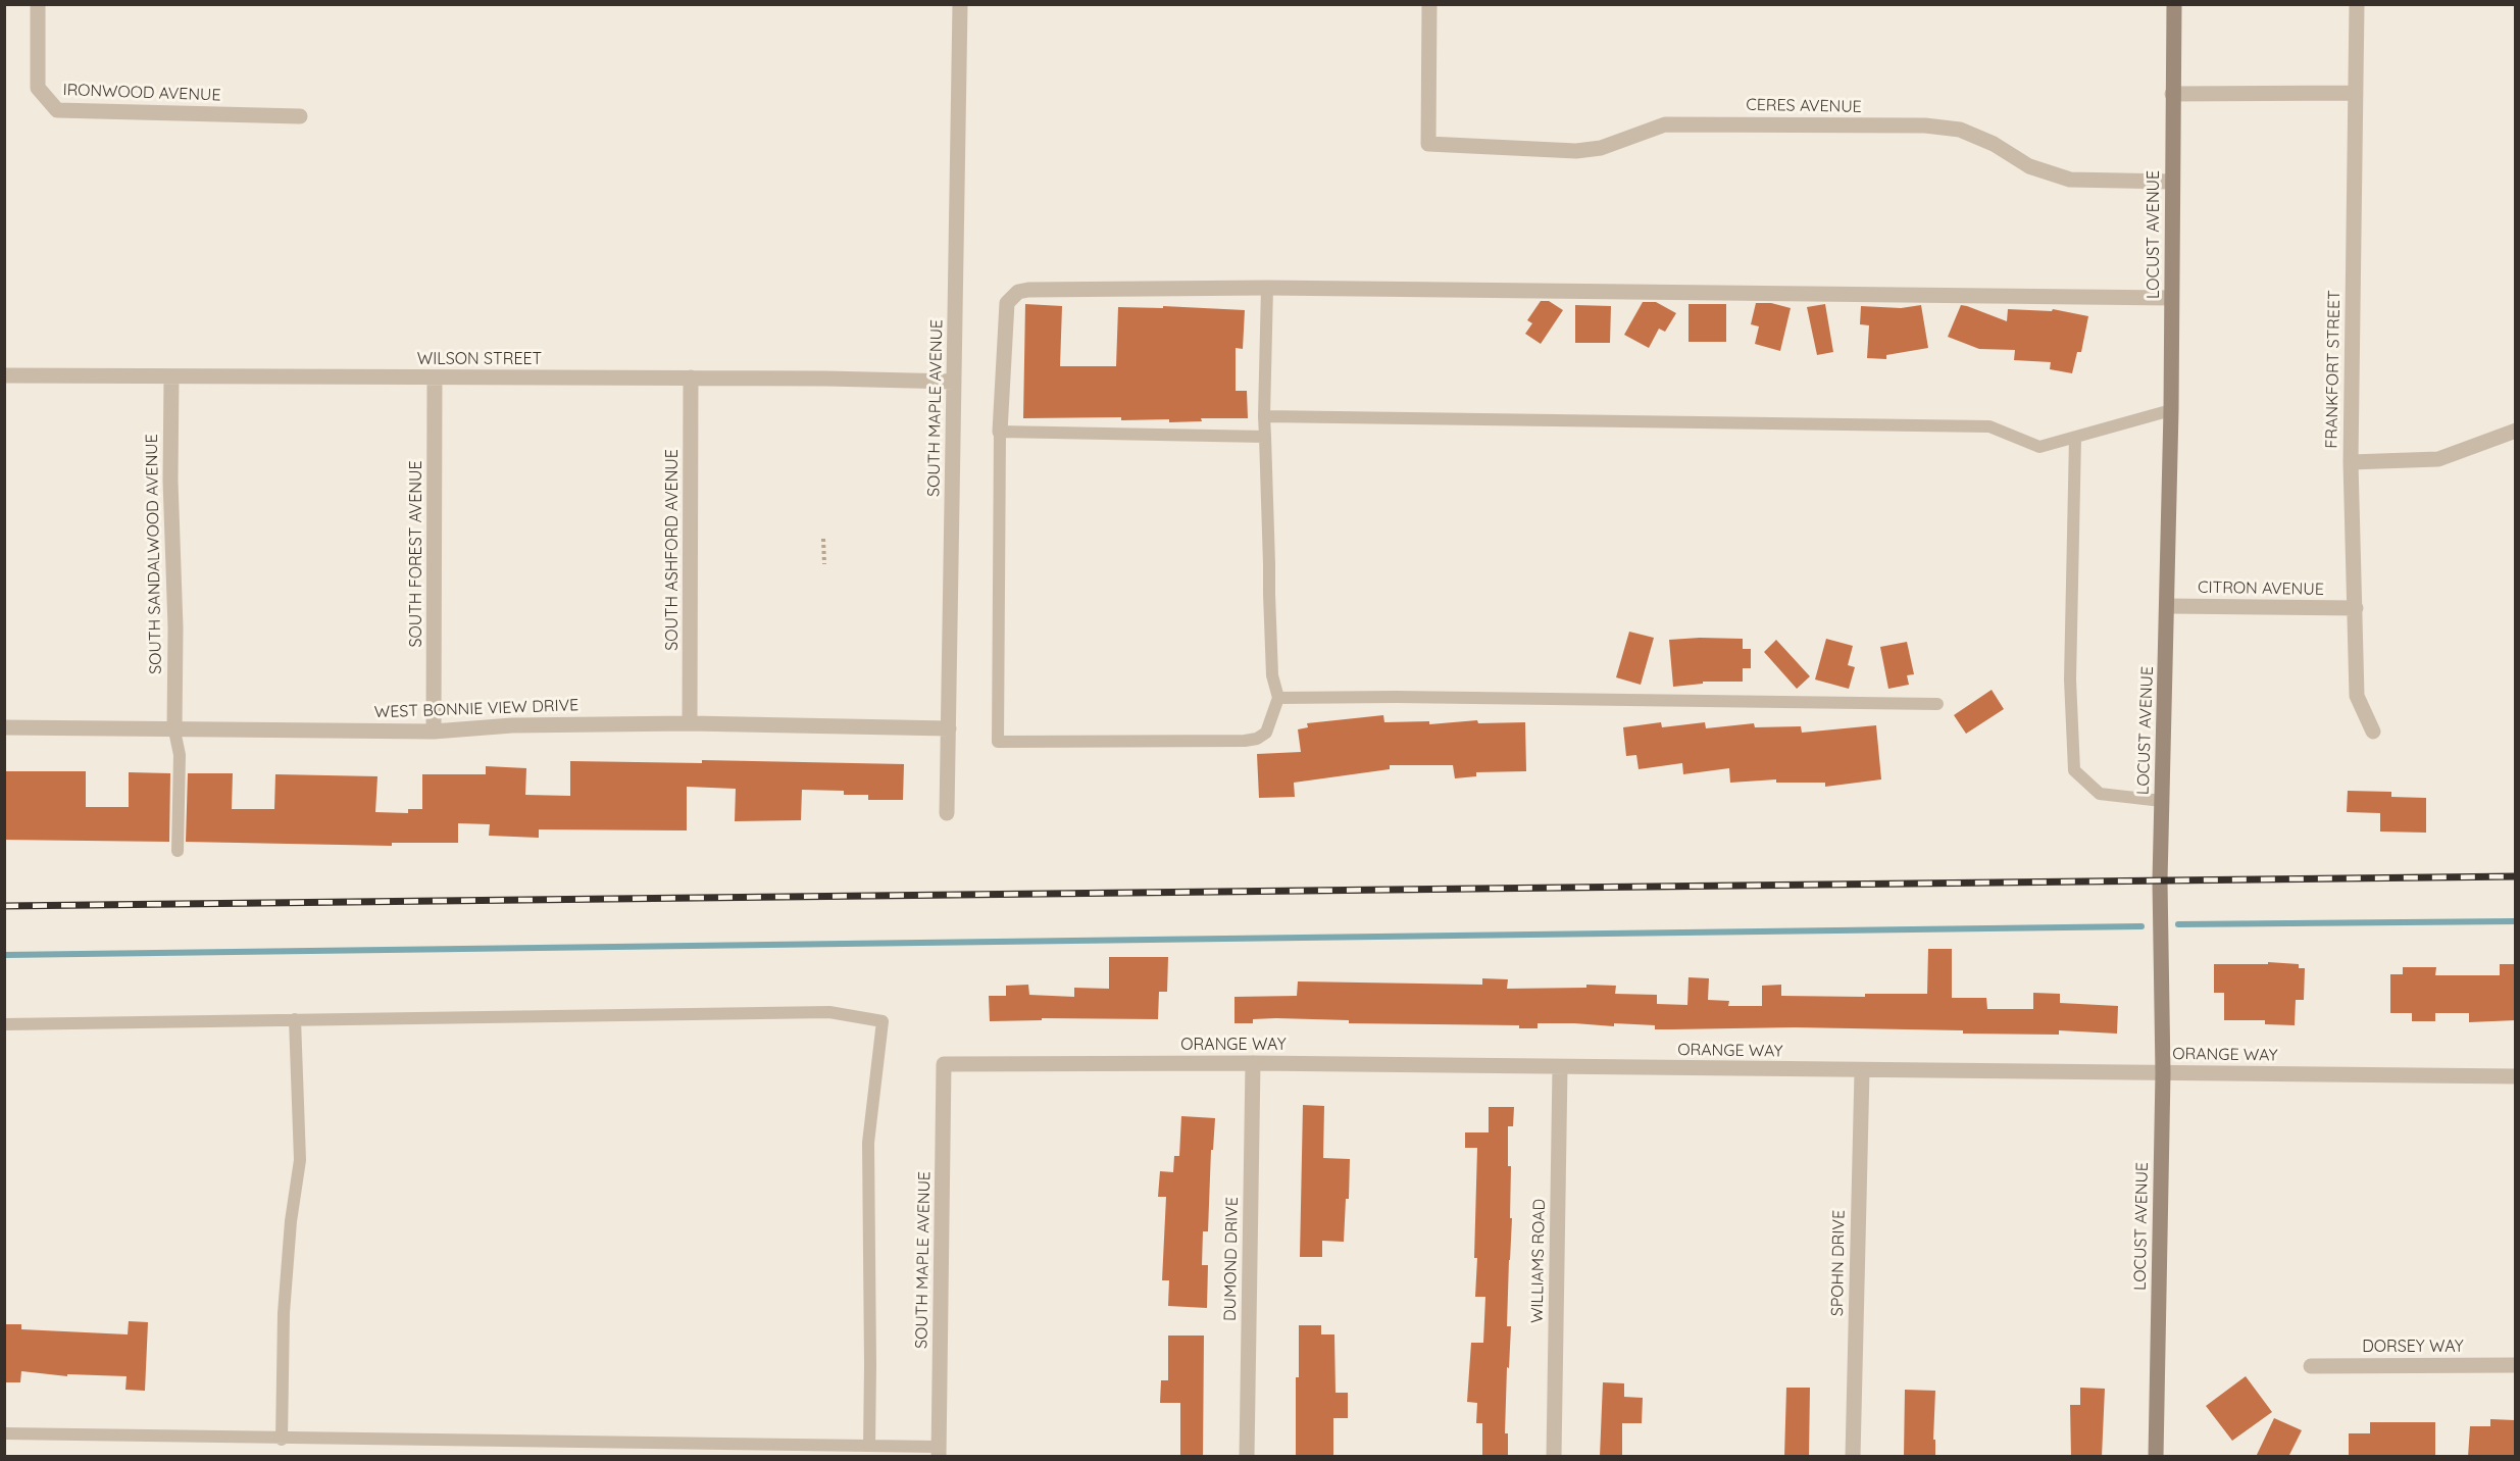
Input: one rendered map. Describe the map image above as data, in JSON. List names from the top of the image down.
{
  "streets": {
    "street": [
      "IRONWOOD AVENUE",
      "CERES AVENUE",
      "LOCUST AVENUE",
      "WILSON STREET",
      "FRANKFORT STREET",
      "SOUTH MAPLE AVENUE",
      "SOUTH ASHFORD AVENUE",
      "SOUTH SANDALWOOD AVENUE",
      "SOUTH FOREST AVENUE",
      "CITRON AVENUE",
      "WEST BONNIE VIEW DRIVE",
      "ORANGE WAY",
      "DUMOND DRIVE",
      "WILLIAMS ROAD",
      "SPOHN DRIVE",
      "DORSEY WAY"
    ]
  },
  "crossings": [
    ["CERES AVENUE", "LOCUST AVENUE"],
    ["LOCUST AVENUE", "CITRON AVENUE"],
    ["LOCUST AVENUE", "ORANGE WAY"],
    ["WILSON STREET", "SOUTH MAPLE AVENUE"],
    ["WILSON STREET", "SOUTH ASHFORD AVENUE"],
    ["WILSON STREET", "SOUTH SANDALWOOD AVENUE"],
    ["WILSON STREET", "SOUTH FOREST AVENUE"],
    ["FRANKFORT STREET", "CITRON AVENUE"],
    ["SOUTH MAPLE AVENUE", "WEST BONNIE VIEW DRIVE"],
    ["SOUTH MAPLE AVENUE", "ORANGE WAY"],
    ["SOUTH ASHFORD AVENUE", "WEST BONNIE VIEW DRIVE"],
    ["SOUTH SANDALWOOD AVENUE", "WEST BONNIE VIEW DRIVE"],
    ["SOUTH FOREST AVENUE", "WEST BONNIE VIEW DRIVE"],
    ["ORANGE WAY", "DUMOND DRIVE"],
    ["ORANGE WAY", "WILLIAMS ROAD"],
    ["ORANGE WAY", "SPOHN DRIVE"]
  ]
}
